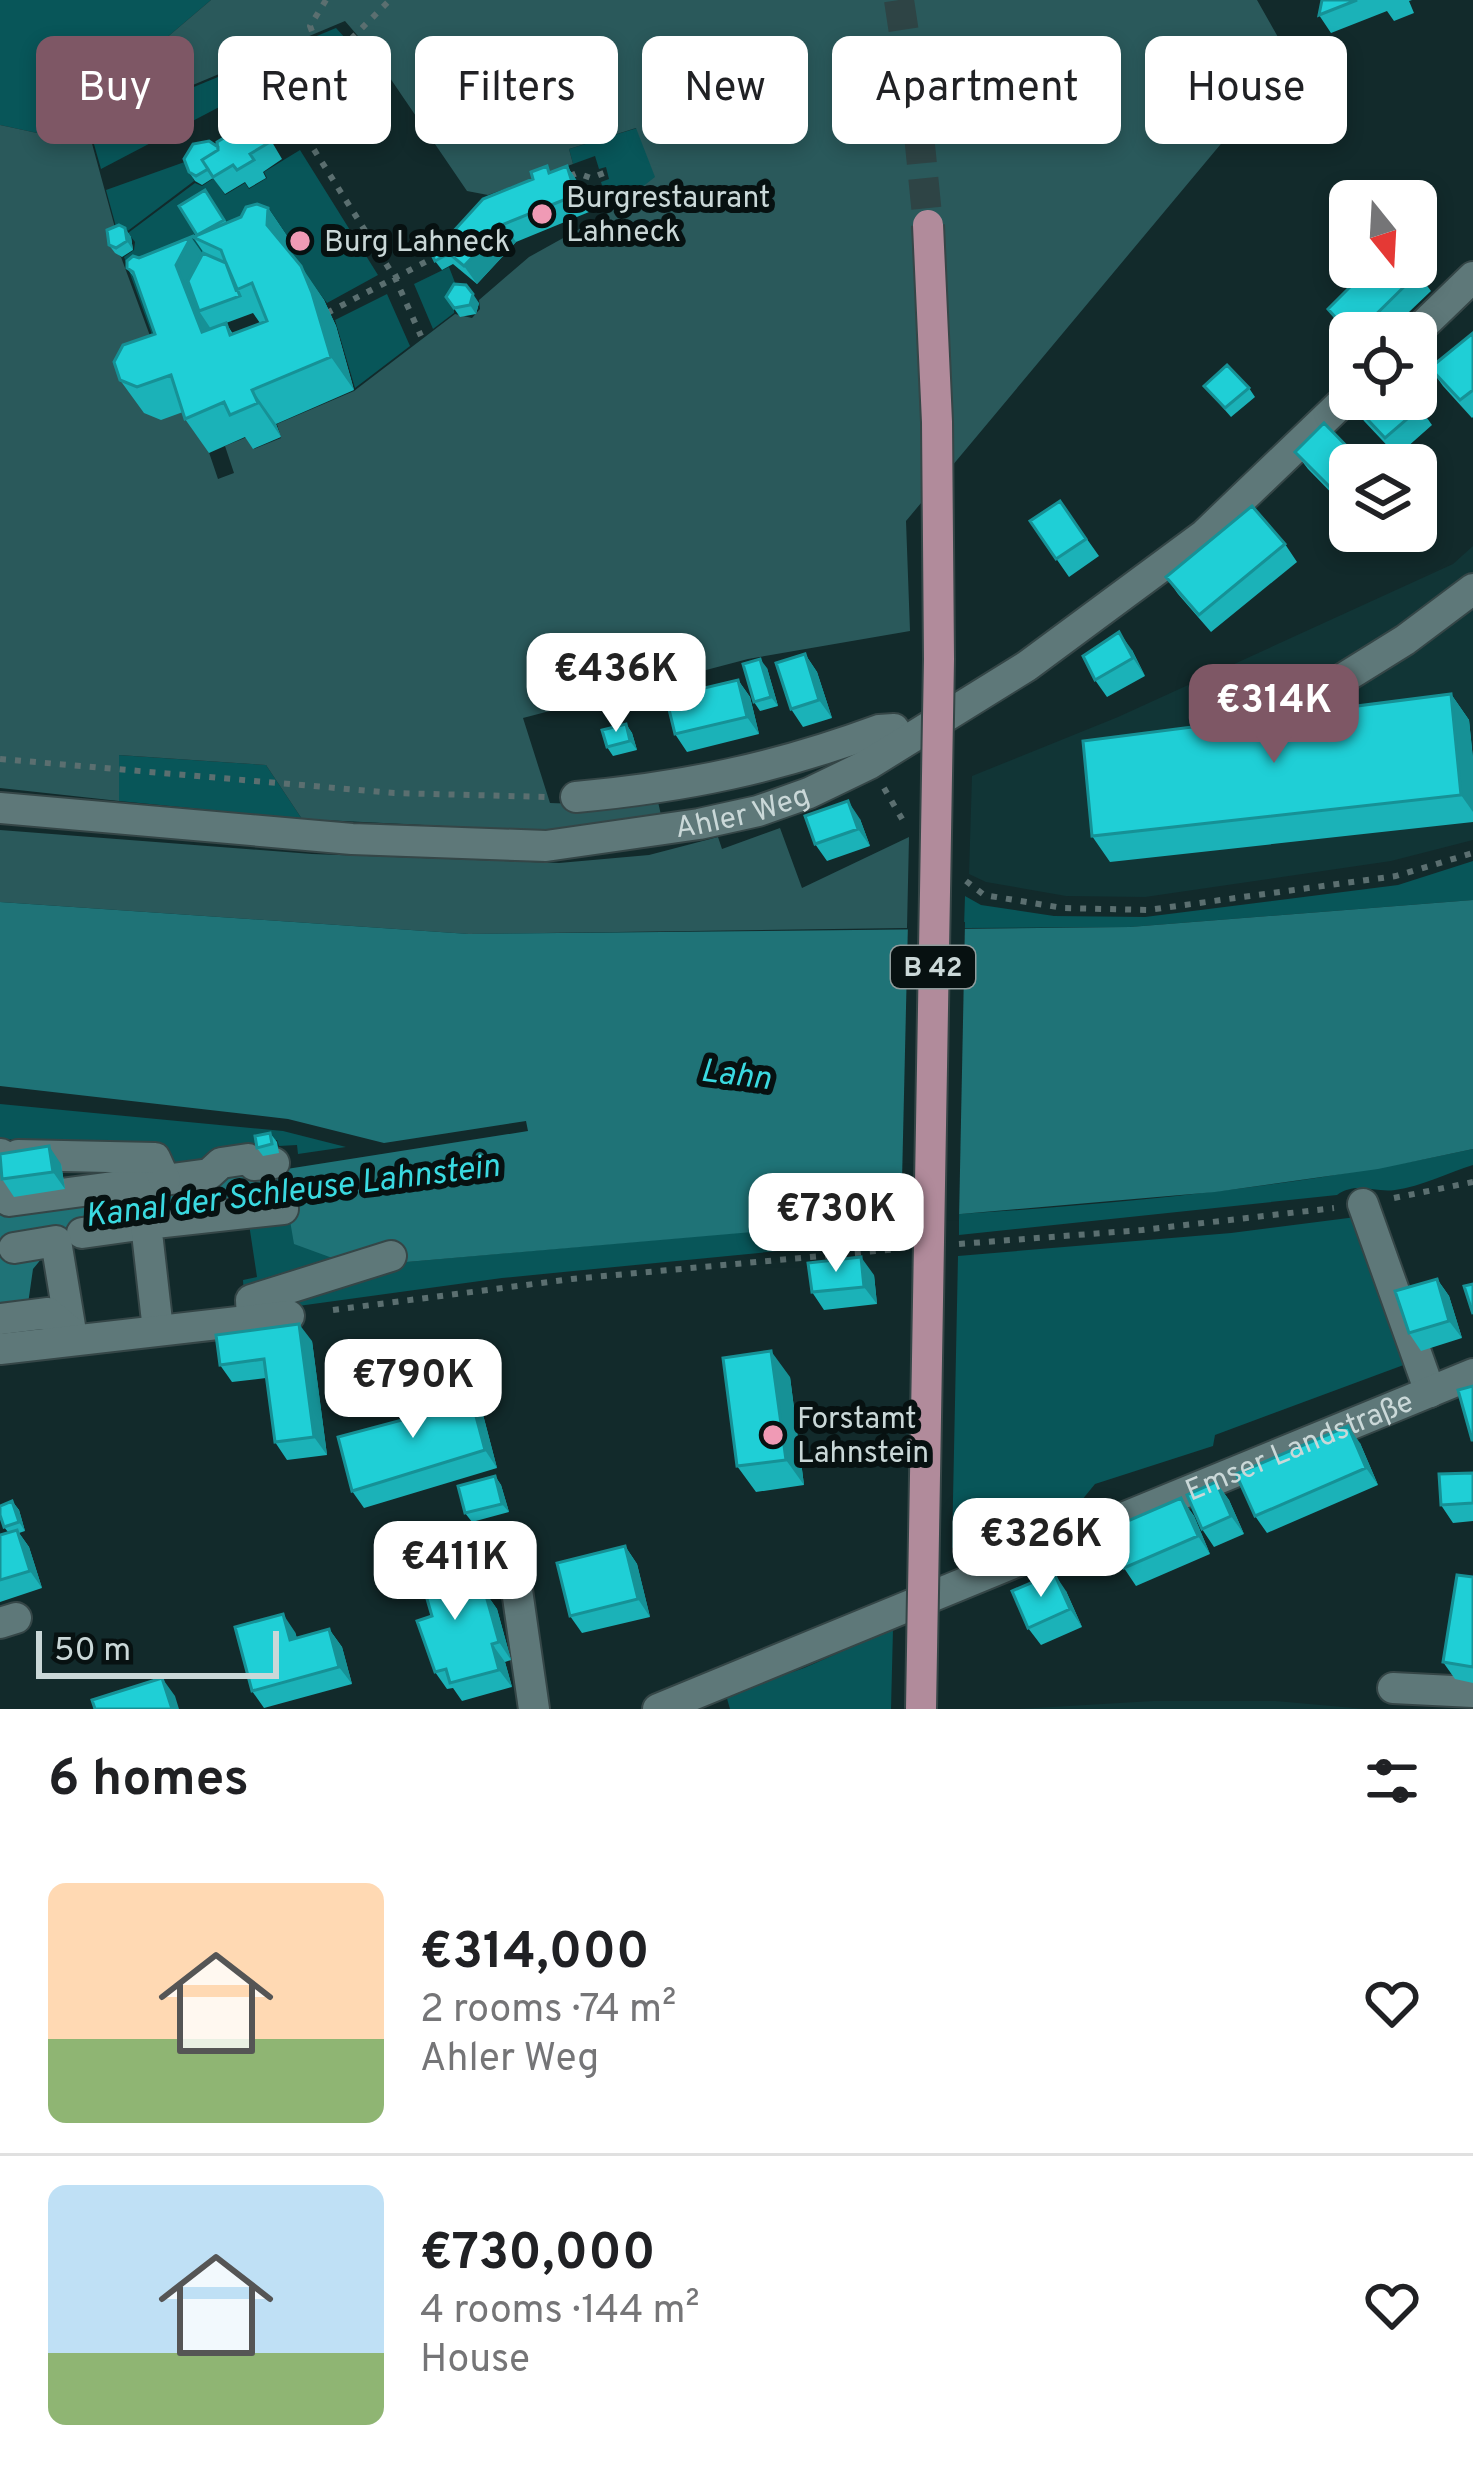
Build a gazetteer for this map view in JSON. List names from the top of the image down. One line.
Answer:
{"streets":{"main road":["B 42"],"street":["Ahler Weg","Emser Landstraße"]},"water":["Lahn","Kanal der Schleuse Lahnstein"],"places":["Burgrestaurant Lahneck","Burg Lahneck","Forstamt Lahnstein"],"scale_bar":"50 m","north":"bottom","page":{"chip":["Buy","Rent","Filters","New","Apartment","House"],"price":["€436K","€314K","€730K","€790K","€326K","€411K"],"scale":"50 m","heading":"6 homes","list":[{"name":"€314,000","note":"2 rooms · 74 m² · Ahler Weg"},{"name":"€730,000","note":"4 rooms · 144 m² · House"}]}}
